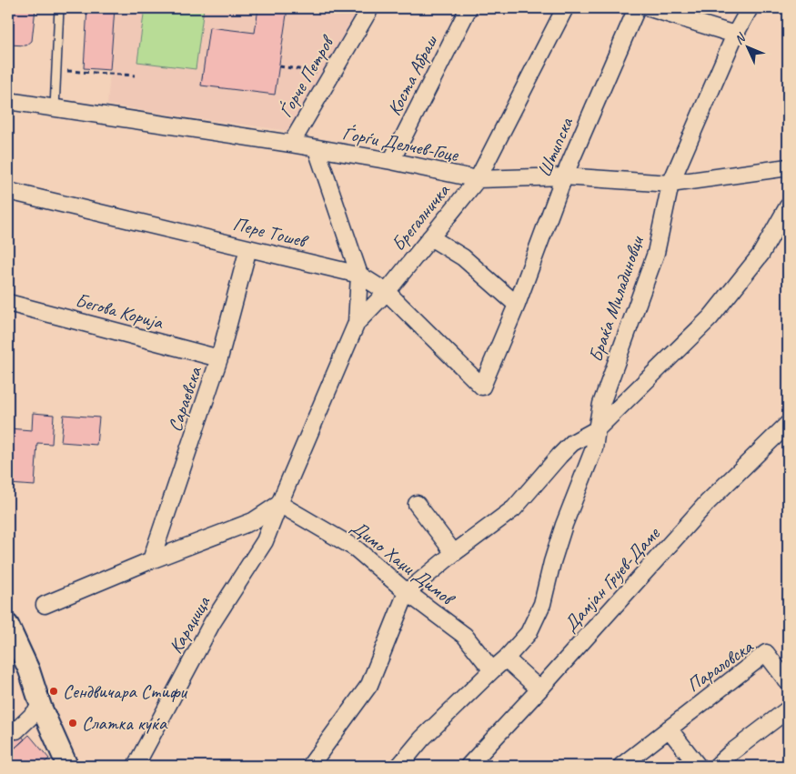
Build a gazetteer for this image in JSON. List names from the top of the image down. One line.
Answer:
{"streets":{"street":["Коста Абраш","Ѓорче Петров","Ѓорѓи Делчев-Гоце","Штипска","Брегалничка","Пере Тошев","Браќа Миладиновци","Бегова Корија","Сараевска","Димо Хаџи Димов","Дамјан Груев-Даме","Караџица","Параловска"]},"crossings":[["Коста Абраш","Ѓорѓи Делчев-Гоце"],["Ѓорче Петров","Ѓорѓи Делчев-Гоце"],["Ѓорѓи Делчев-Гоце","Штипска"],["Ѓорѓи Делчев-Гоце","Брегалничка"],["Ѓорѓи Делчев-Гоце","Браќа Миладиновци"],["Штипска","Пере Тошев"],["Брегалничка","Пере Тошев"],["Брегалничка","Димо Хаџи Димов"],["Брегалничка","Караџица"],["Пере Тошев","Сараевска"],["Браќа Миладиновци","Димо Хаџи Димов"],["Бегова Корија","Сараевска"],["Димо Хаџи Димов","Караџица"]],"places":["Сендвичара Стифи","Слатка куќа"],"north":"top left"}
